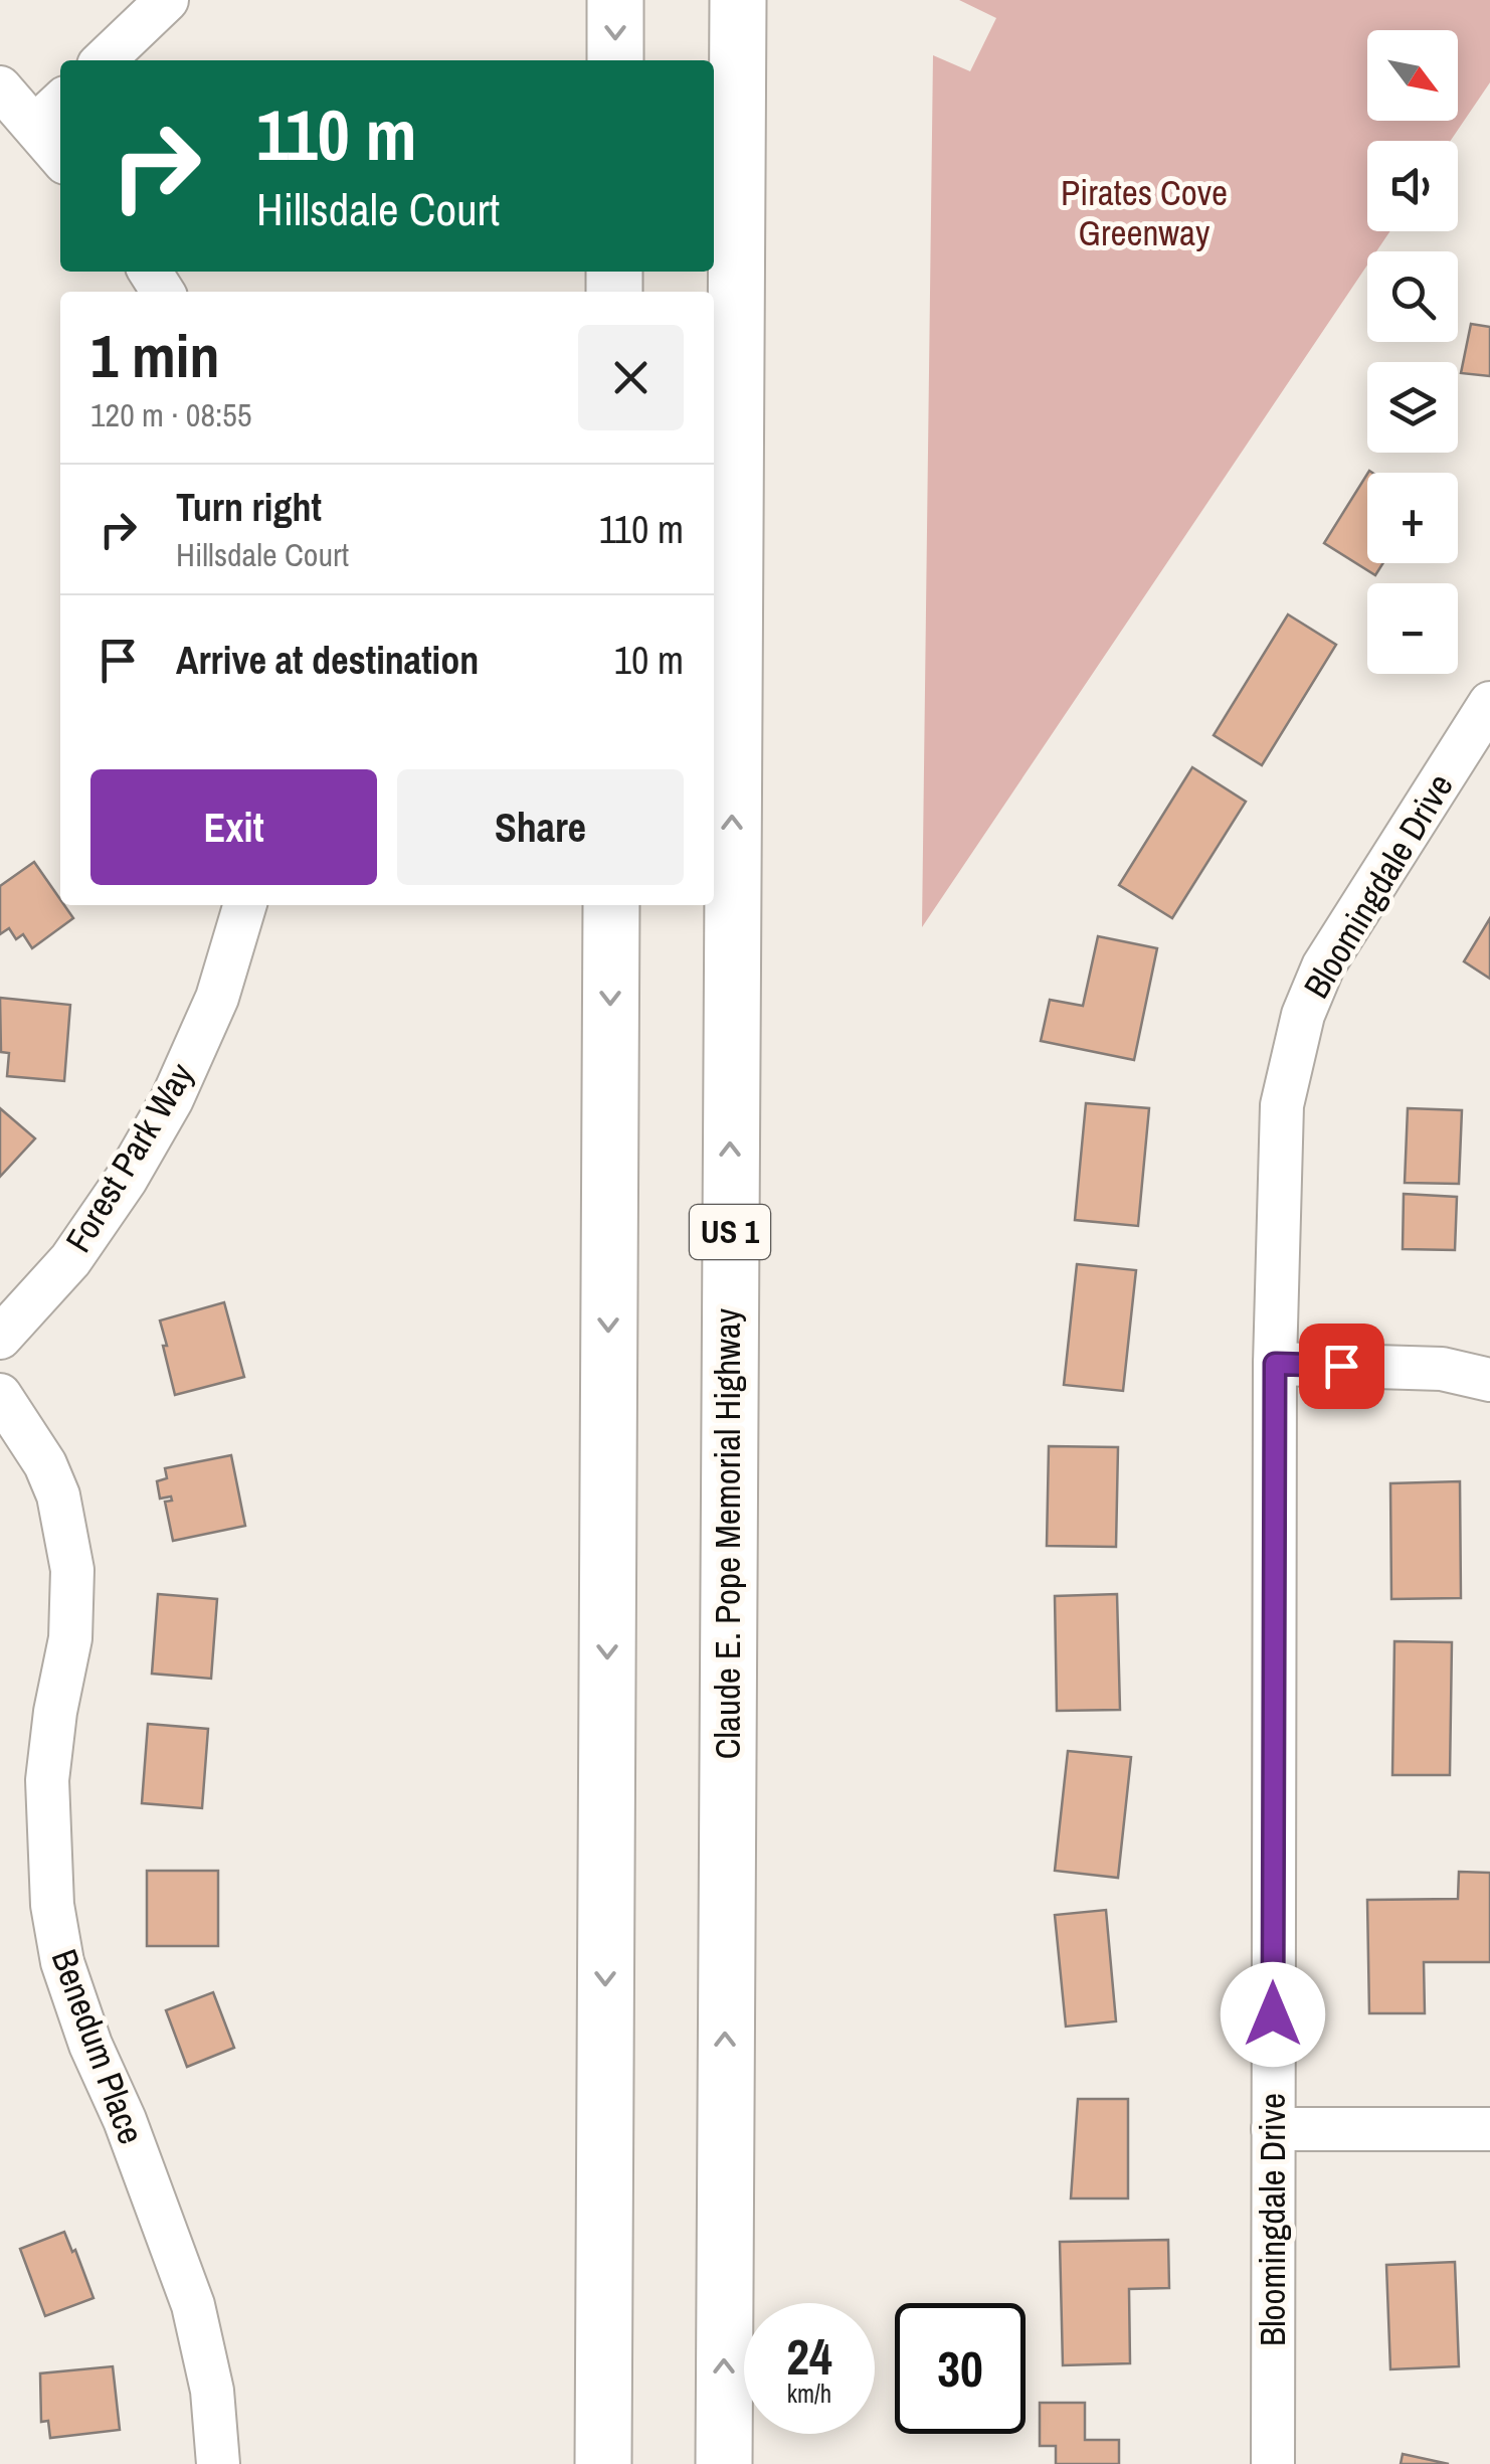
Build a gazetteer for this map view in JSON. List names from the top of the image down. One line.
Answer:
{"streets":{"highway":["US 1","Claude E. Pope Memorial Highway"],"street":["Bloomingdale Drive","Forest Park Way","Benedum Place"]},"parks":["Pirates Cove Greenway"],"north":"bottom right","page":{"map_buttons":["+","−"],"turn":["110 m","Hillsdale Court"],"heading":["1 min","120 m · 08:55"],"list":[{"name":"Turn right","note":"Hillsdale Court","value":"110 m"},{"name":"Arrive at destination","value":"10 m"}],"buttons":["Exit","Share"],"speed":"24 km/h","limit":"30"}}
